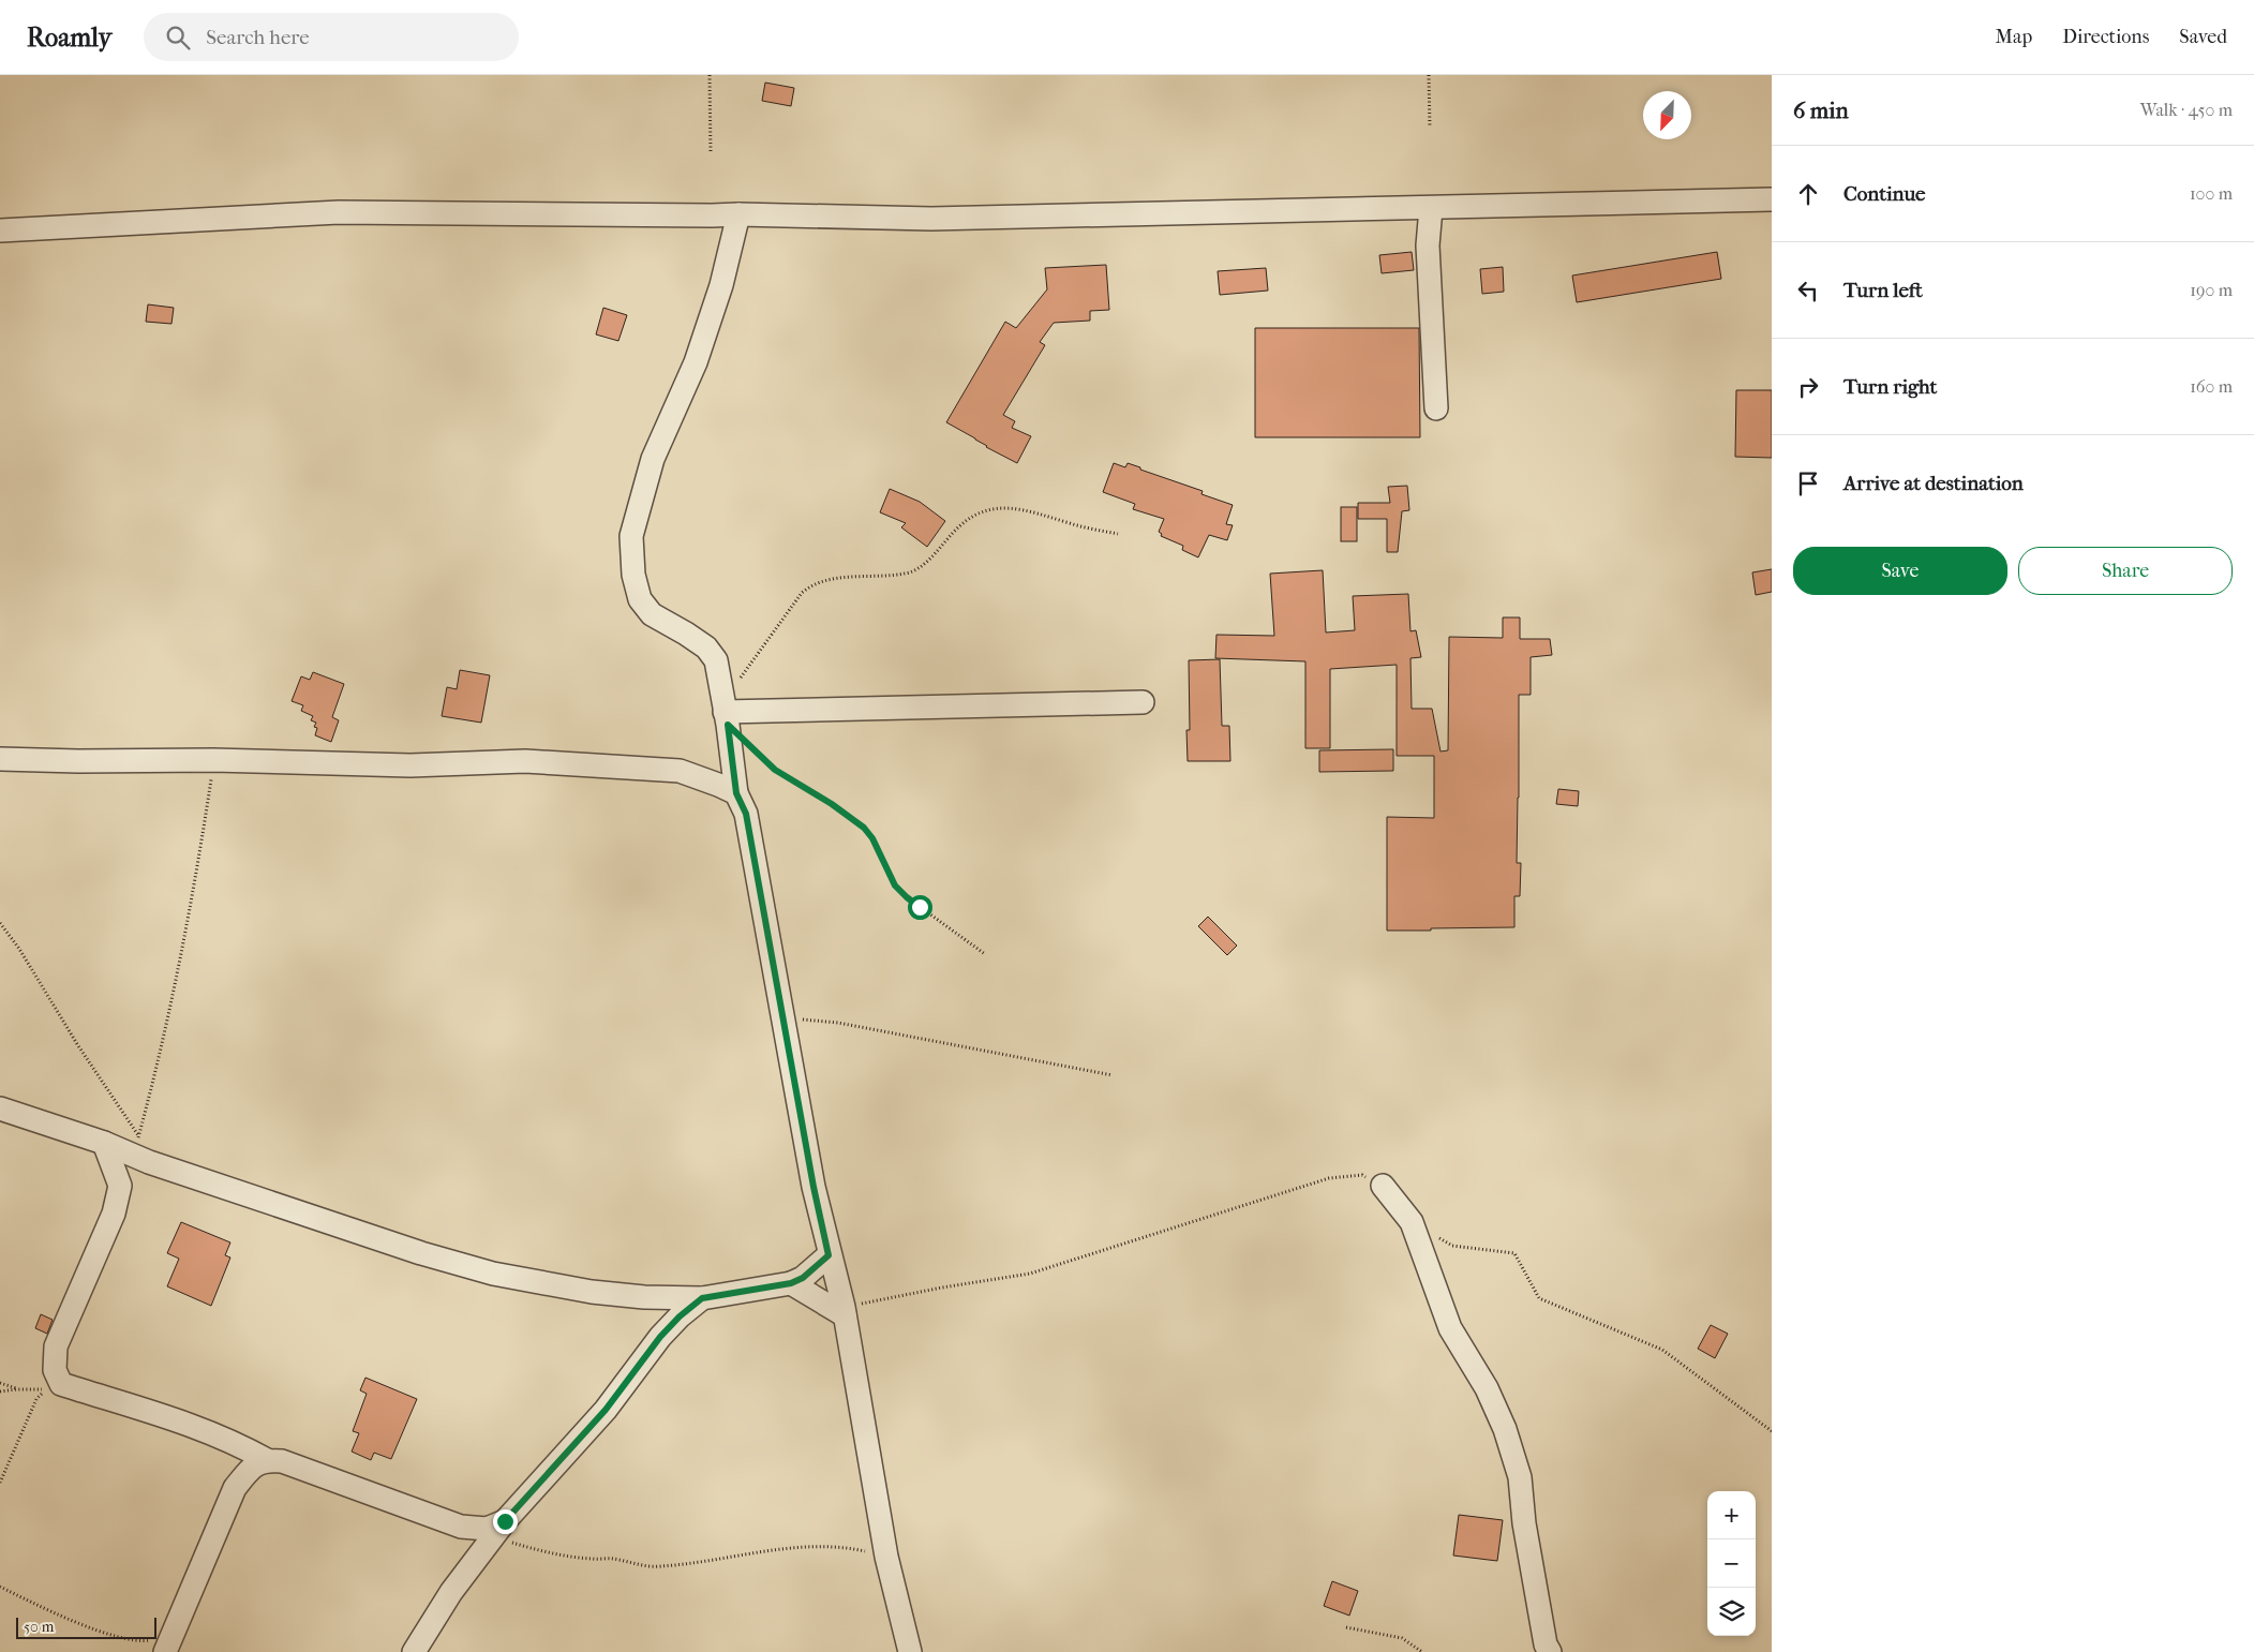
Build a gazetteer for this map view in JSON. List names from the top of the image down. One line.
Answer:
{"scale_bar":"50 m","north":"bottom left","page":{"header":"Roamly","search":"Search here","nav":["Map","Directions","Saved"],"heading":["6 min","Walk · 450 m"],"list":[["Continue","100 m"],["Turn left","190 m"],["Turn right","160 m"],"Arrive at destination"],"buttons":["Save","Share"],"map_buttons":["+","−"],"scale":"50 m"}}
